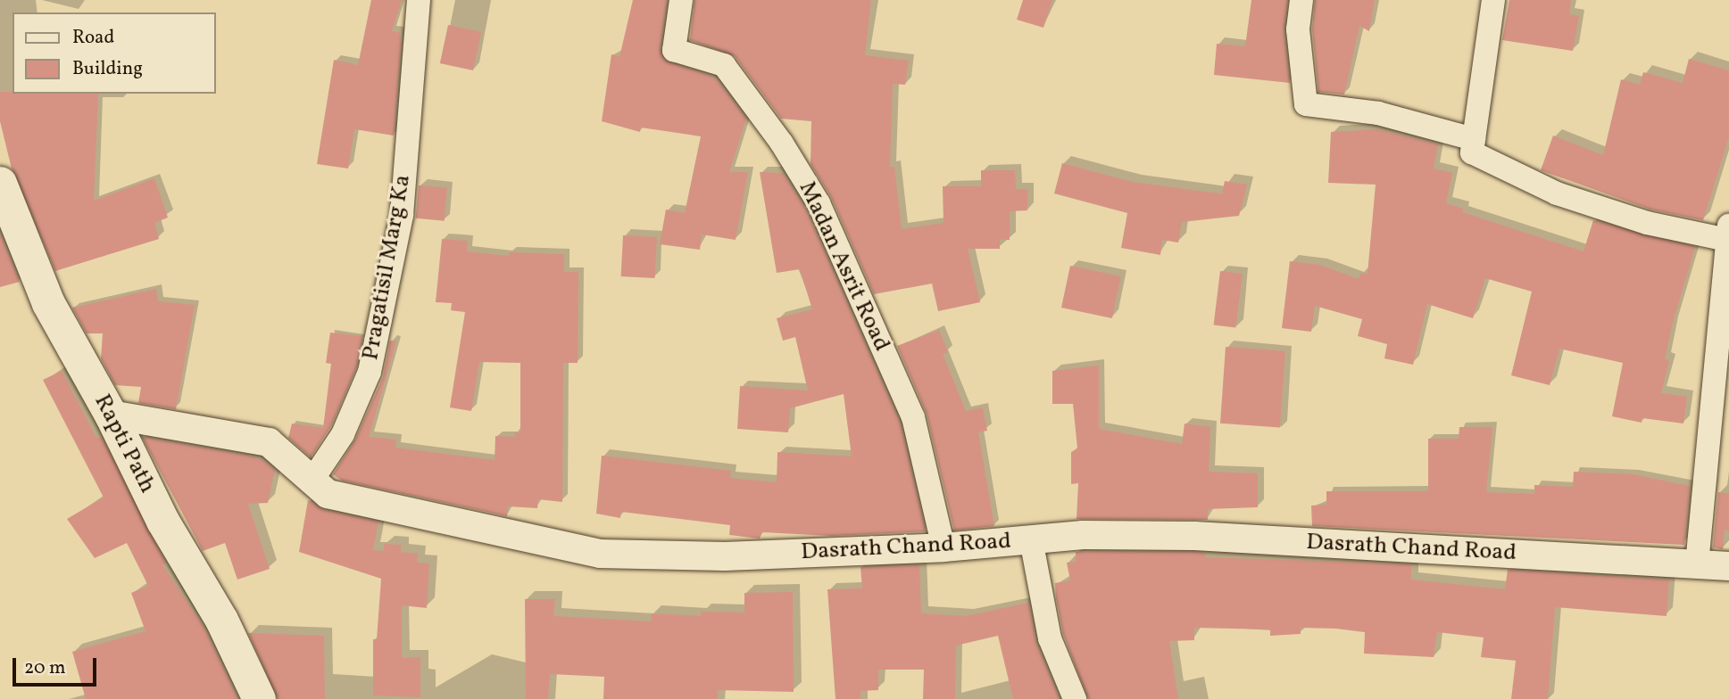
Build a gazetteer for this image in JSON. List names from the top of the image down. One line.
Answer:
{"streets":{"main road":["Rapti Path"],"street":["Madan Asrit Road","Pragatisil Marg Ka","Dasrath Chand Road"]},"crossings":[["Madan Asrit Road","Dasrath Chand Road"],["Pragatisil Marg Ka","Dasrath Chand Road"],["Rapti Path","Dasrath Chand Road"]],"legend":["Road","Building"],"scale_bar":"20 m"}
